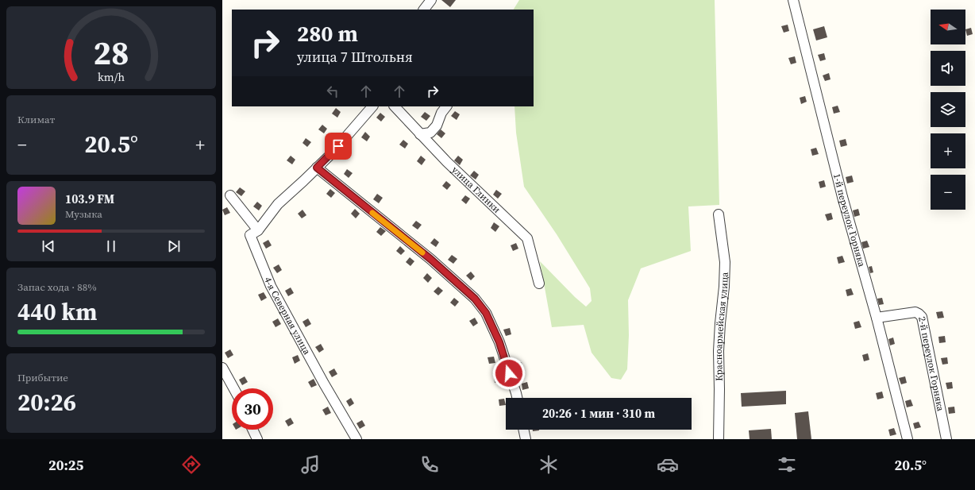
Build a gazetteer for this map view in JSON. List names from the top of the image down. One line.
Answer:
{"streets":{"street":["улица Глинки","1-й переулок Горняка","4-я Северная улица","Красноармейская улица","2-й переулок Горняка"]},"crossings":[["1-й переулок Горняка","2-й переулок Горняка"]],"north":"left","page":{"map_buttons":["+","−"],"turn":["280 m","улица 7 Штольня"],"tile":["Климат",["Запас хода · 88%","440 km"],["Прибытие","20:26"]],"heat":["−","20.5°","+"],"song":["103.9 FM","Музыка"],"limit":"30","trip":"20:26 · 1 мин · 310 m","tabs":["20:25","20.5°"],"gauge":["28","km/h"]}}
